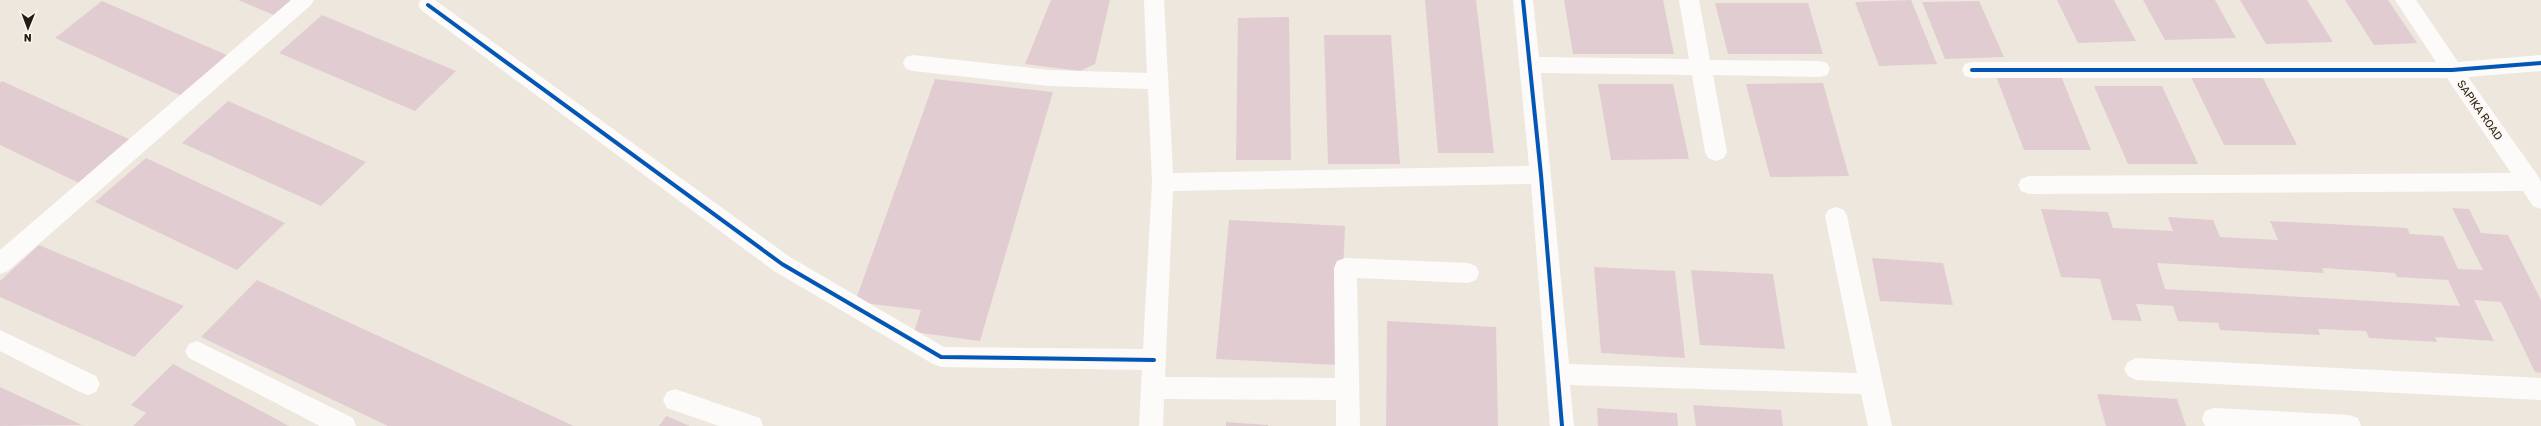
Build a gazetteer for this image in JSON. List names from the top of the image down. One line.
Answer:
{"streets":{"street":["SAPIKA ROAD"]},"north":"bottom"}
